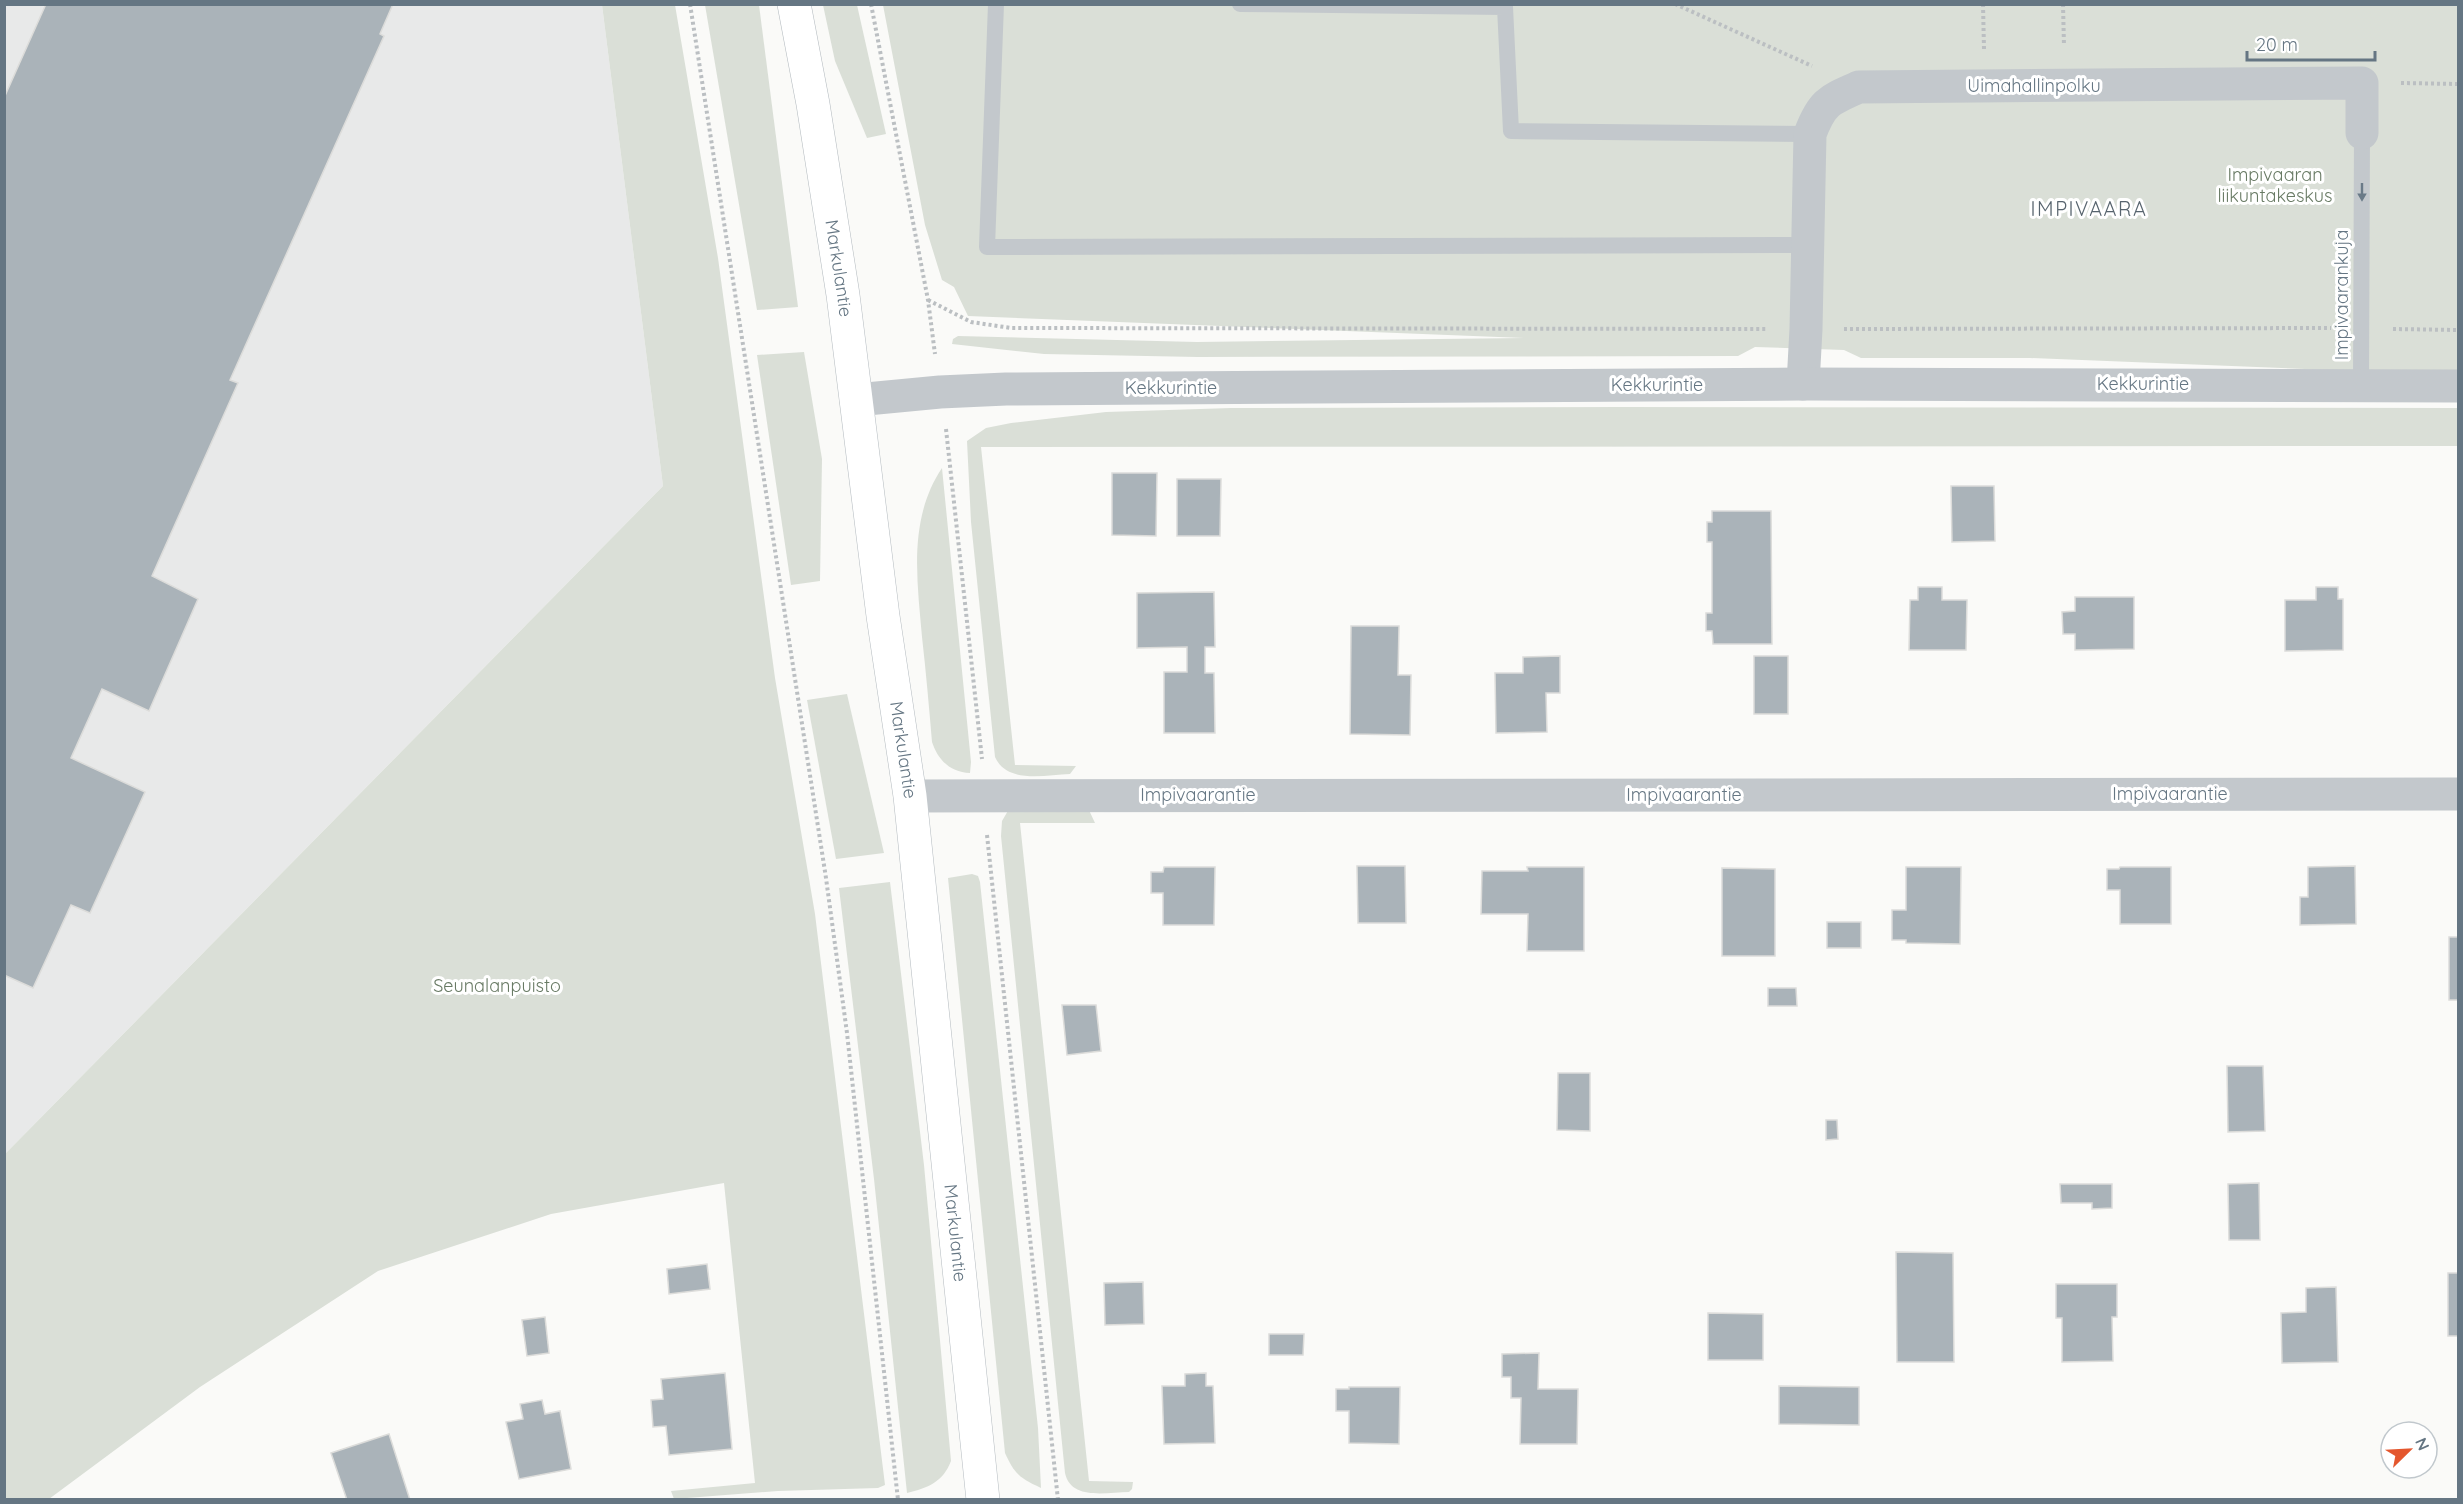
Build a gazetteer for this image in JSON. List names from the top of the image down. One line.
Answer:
{"streets":{"main road":["Markulantie"],"street":["Uimahallinpolku","Kekkurintie","Impivaarantie"],"lane":["Impivaarankuja"]},"crossings":[["Markulantie","Kekkurintie"],["Markulantie","Impivaarantie"],["Impivaarankuja","Kekkurintie"]],"one_way":["Impivaarankuja"],"districts":["IMPIVAARA"],"parks":["Impivaaran liikuntakeskus","Seunalanpuisto"],"scale_bar":"20 m","north":"top right"}
